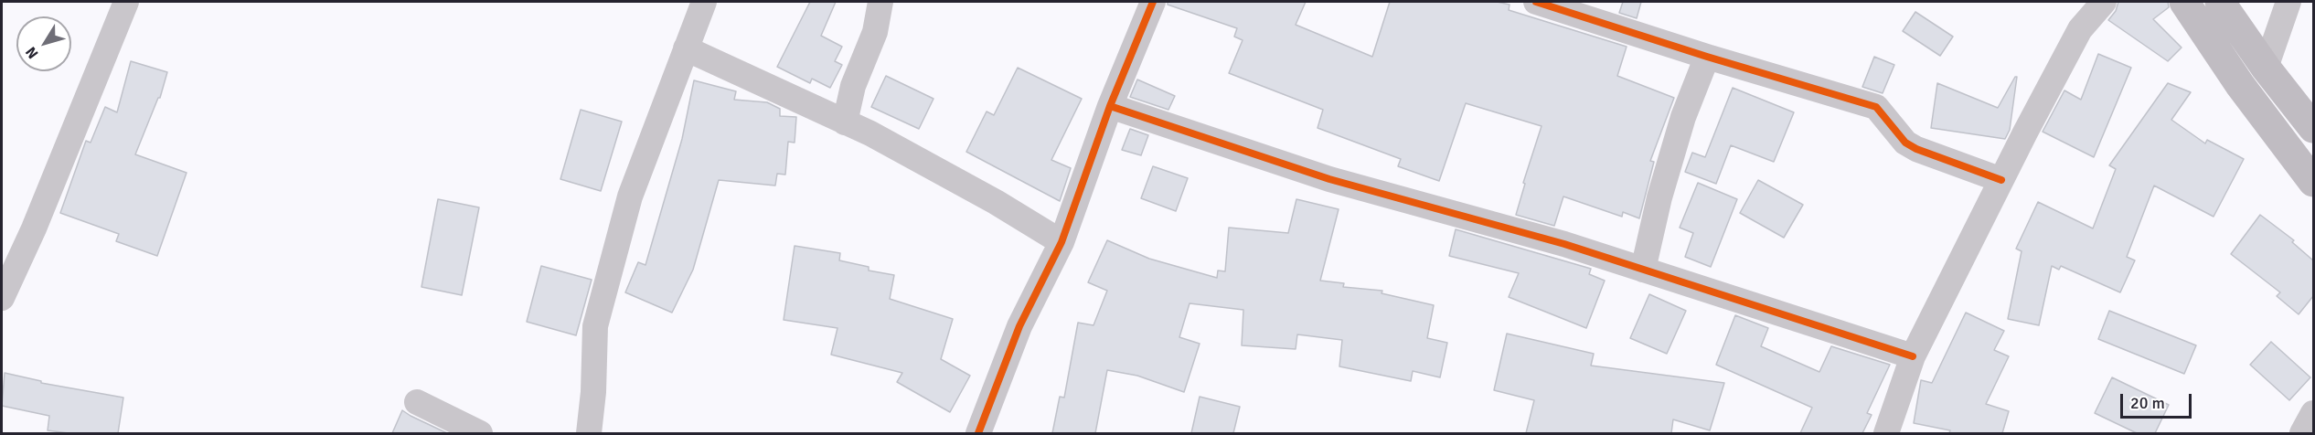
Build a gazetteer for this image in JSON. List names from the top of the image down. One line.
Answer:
{"scale_bar":"20 m","north":"bottom left"}
